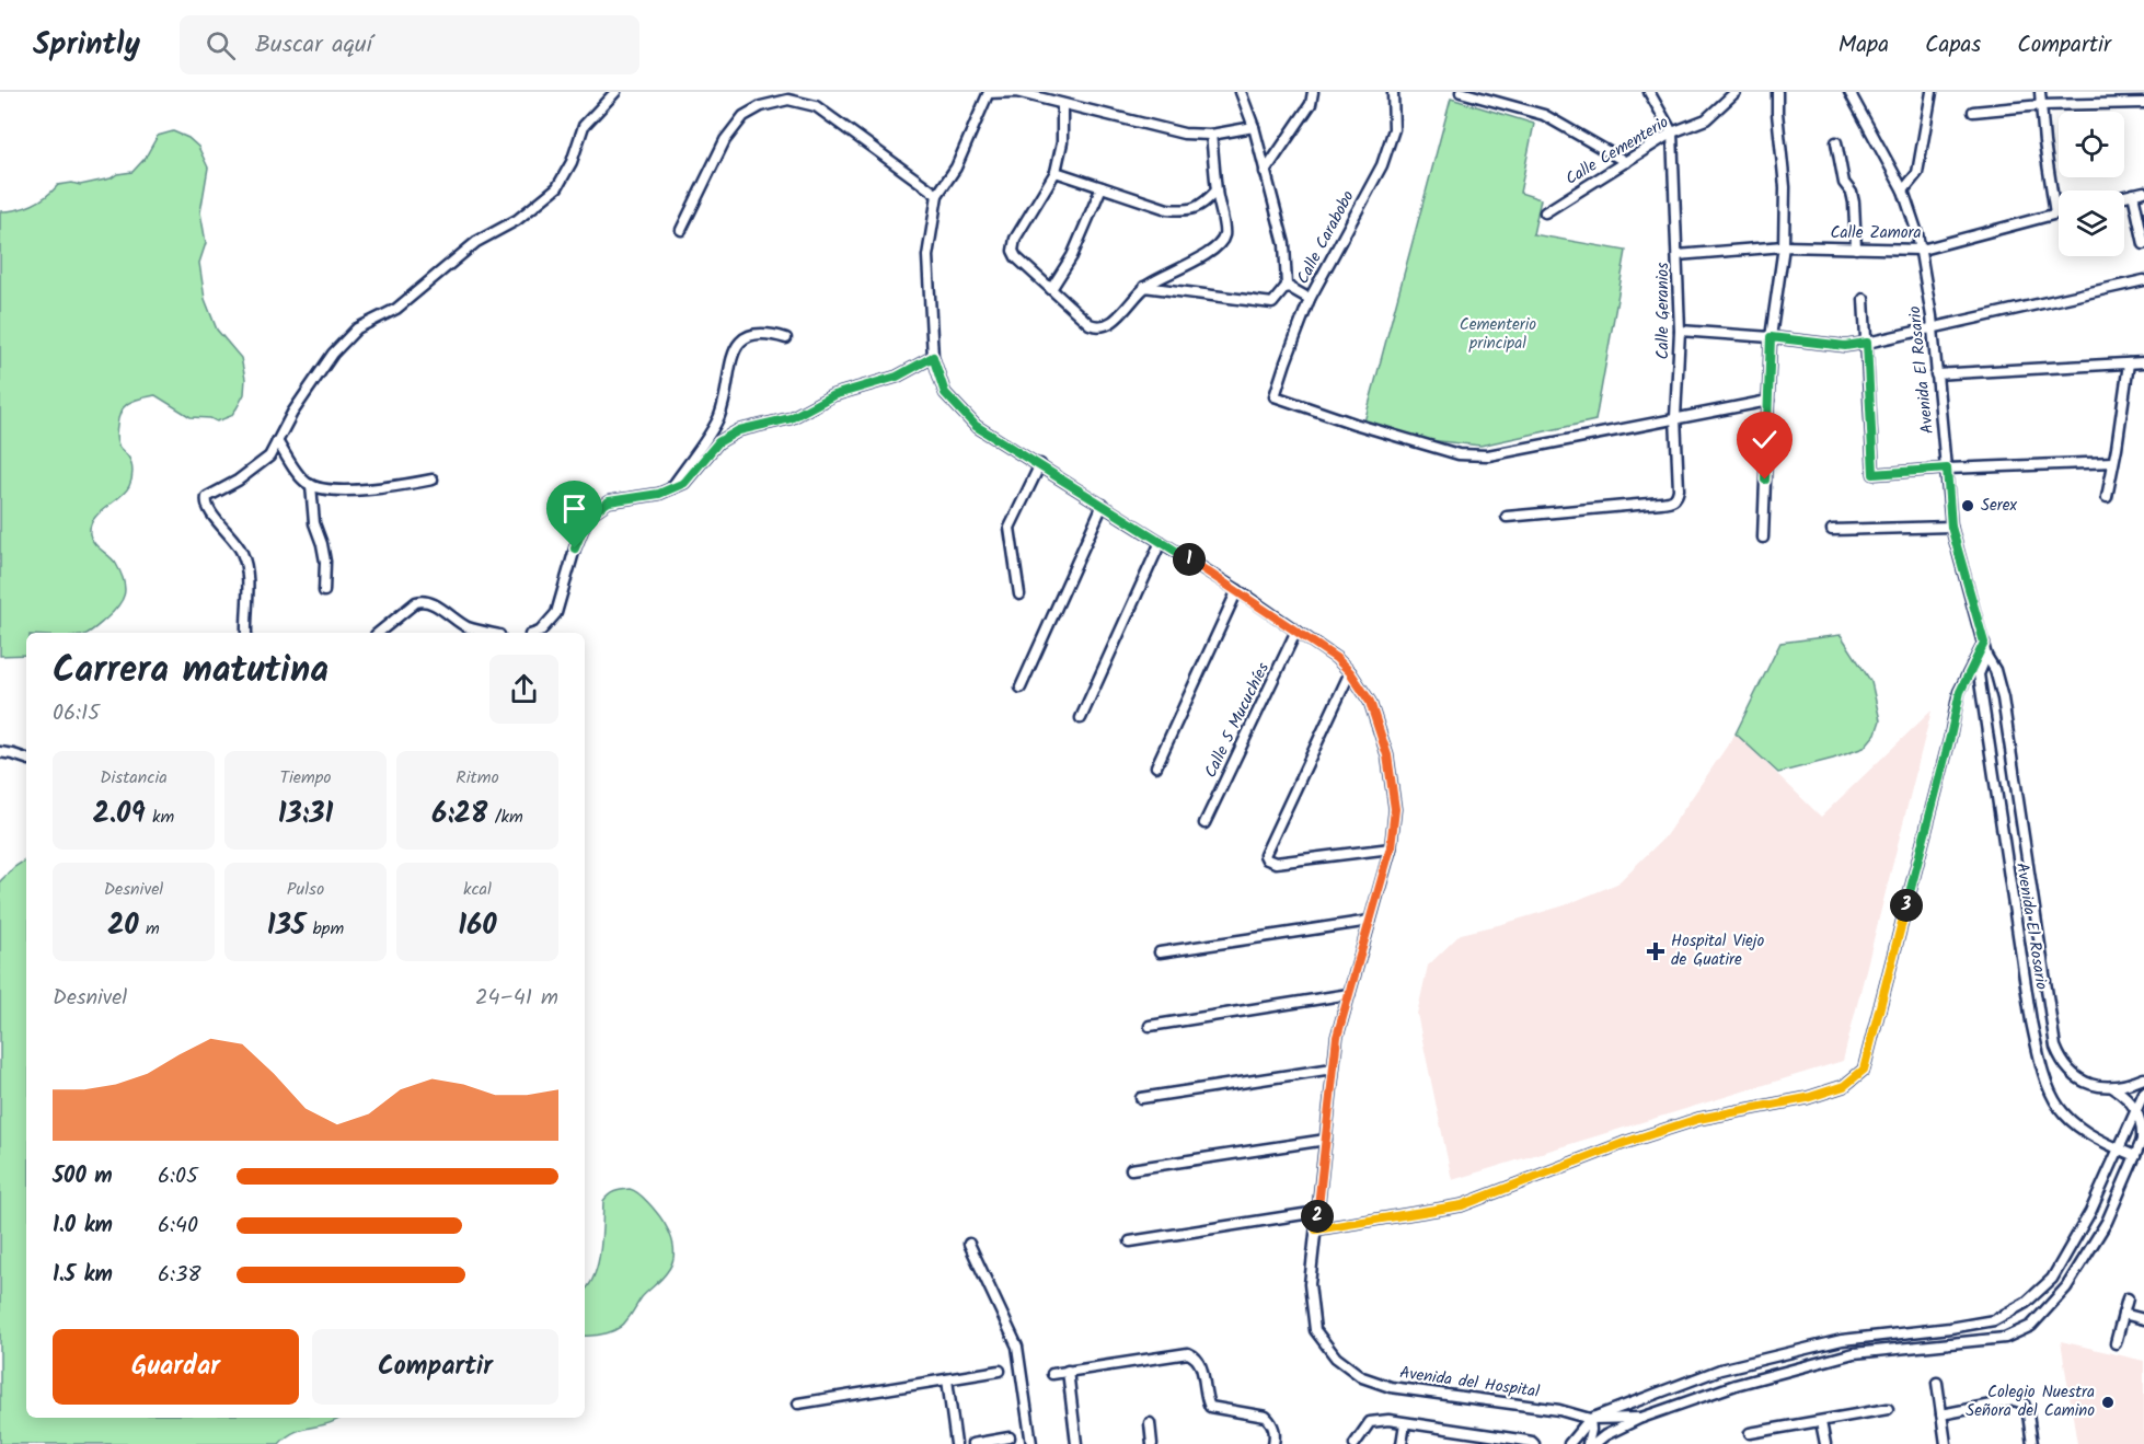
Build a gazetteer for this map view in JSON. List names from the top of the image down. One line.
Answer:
{"streets":{"street":["Calle Cementerio","Calle Zamora","Calle Carabobo","Calle Geranios","Avenida El Rosario","Calle 5 Mucuchíes","Avenida del Hospital"]},"crossings":[["Calle Cementerio","Calle Geranios"],["Calle Zamora","Calle Geranios"],["Calle Zamora","Avenida El Rosario"],["Calle Carabobo","Calle Geranios"],["Calle 5 Mucuchíes","Avenida del Hospital"]],"parks":["Cementerio principal"],"places":{"other":["Serex","Colegio Nuestra Señora del Camino"],"health":["Hospital Viejo de Guatire"]},"page":{"header":"Sprintly","search":"Buscar aquí","nav":["Mapa","Capas","Compartir"],"pins":["1","3","2"],"heading":["Carrera matutina","06:15"],"stats":[["Distancia","2.09 km"],["Tiempo","13:31"],["Ritmo","6:28 /km"],["Desnivel","20 m"],["Pulso","135 bpm"],["kcal","160"]],"chart":["Desnivel","24–41 m"],"list":[{"name":"500 m","note":"6:05"},{"name":"1.0 km","note":"6:40"},{"name":"1.5 km","note":"6:38"}],"buttons":["Guardar","Compartir"]}}
